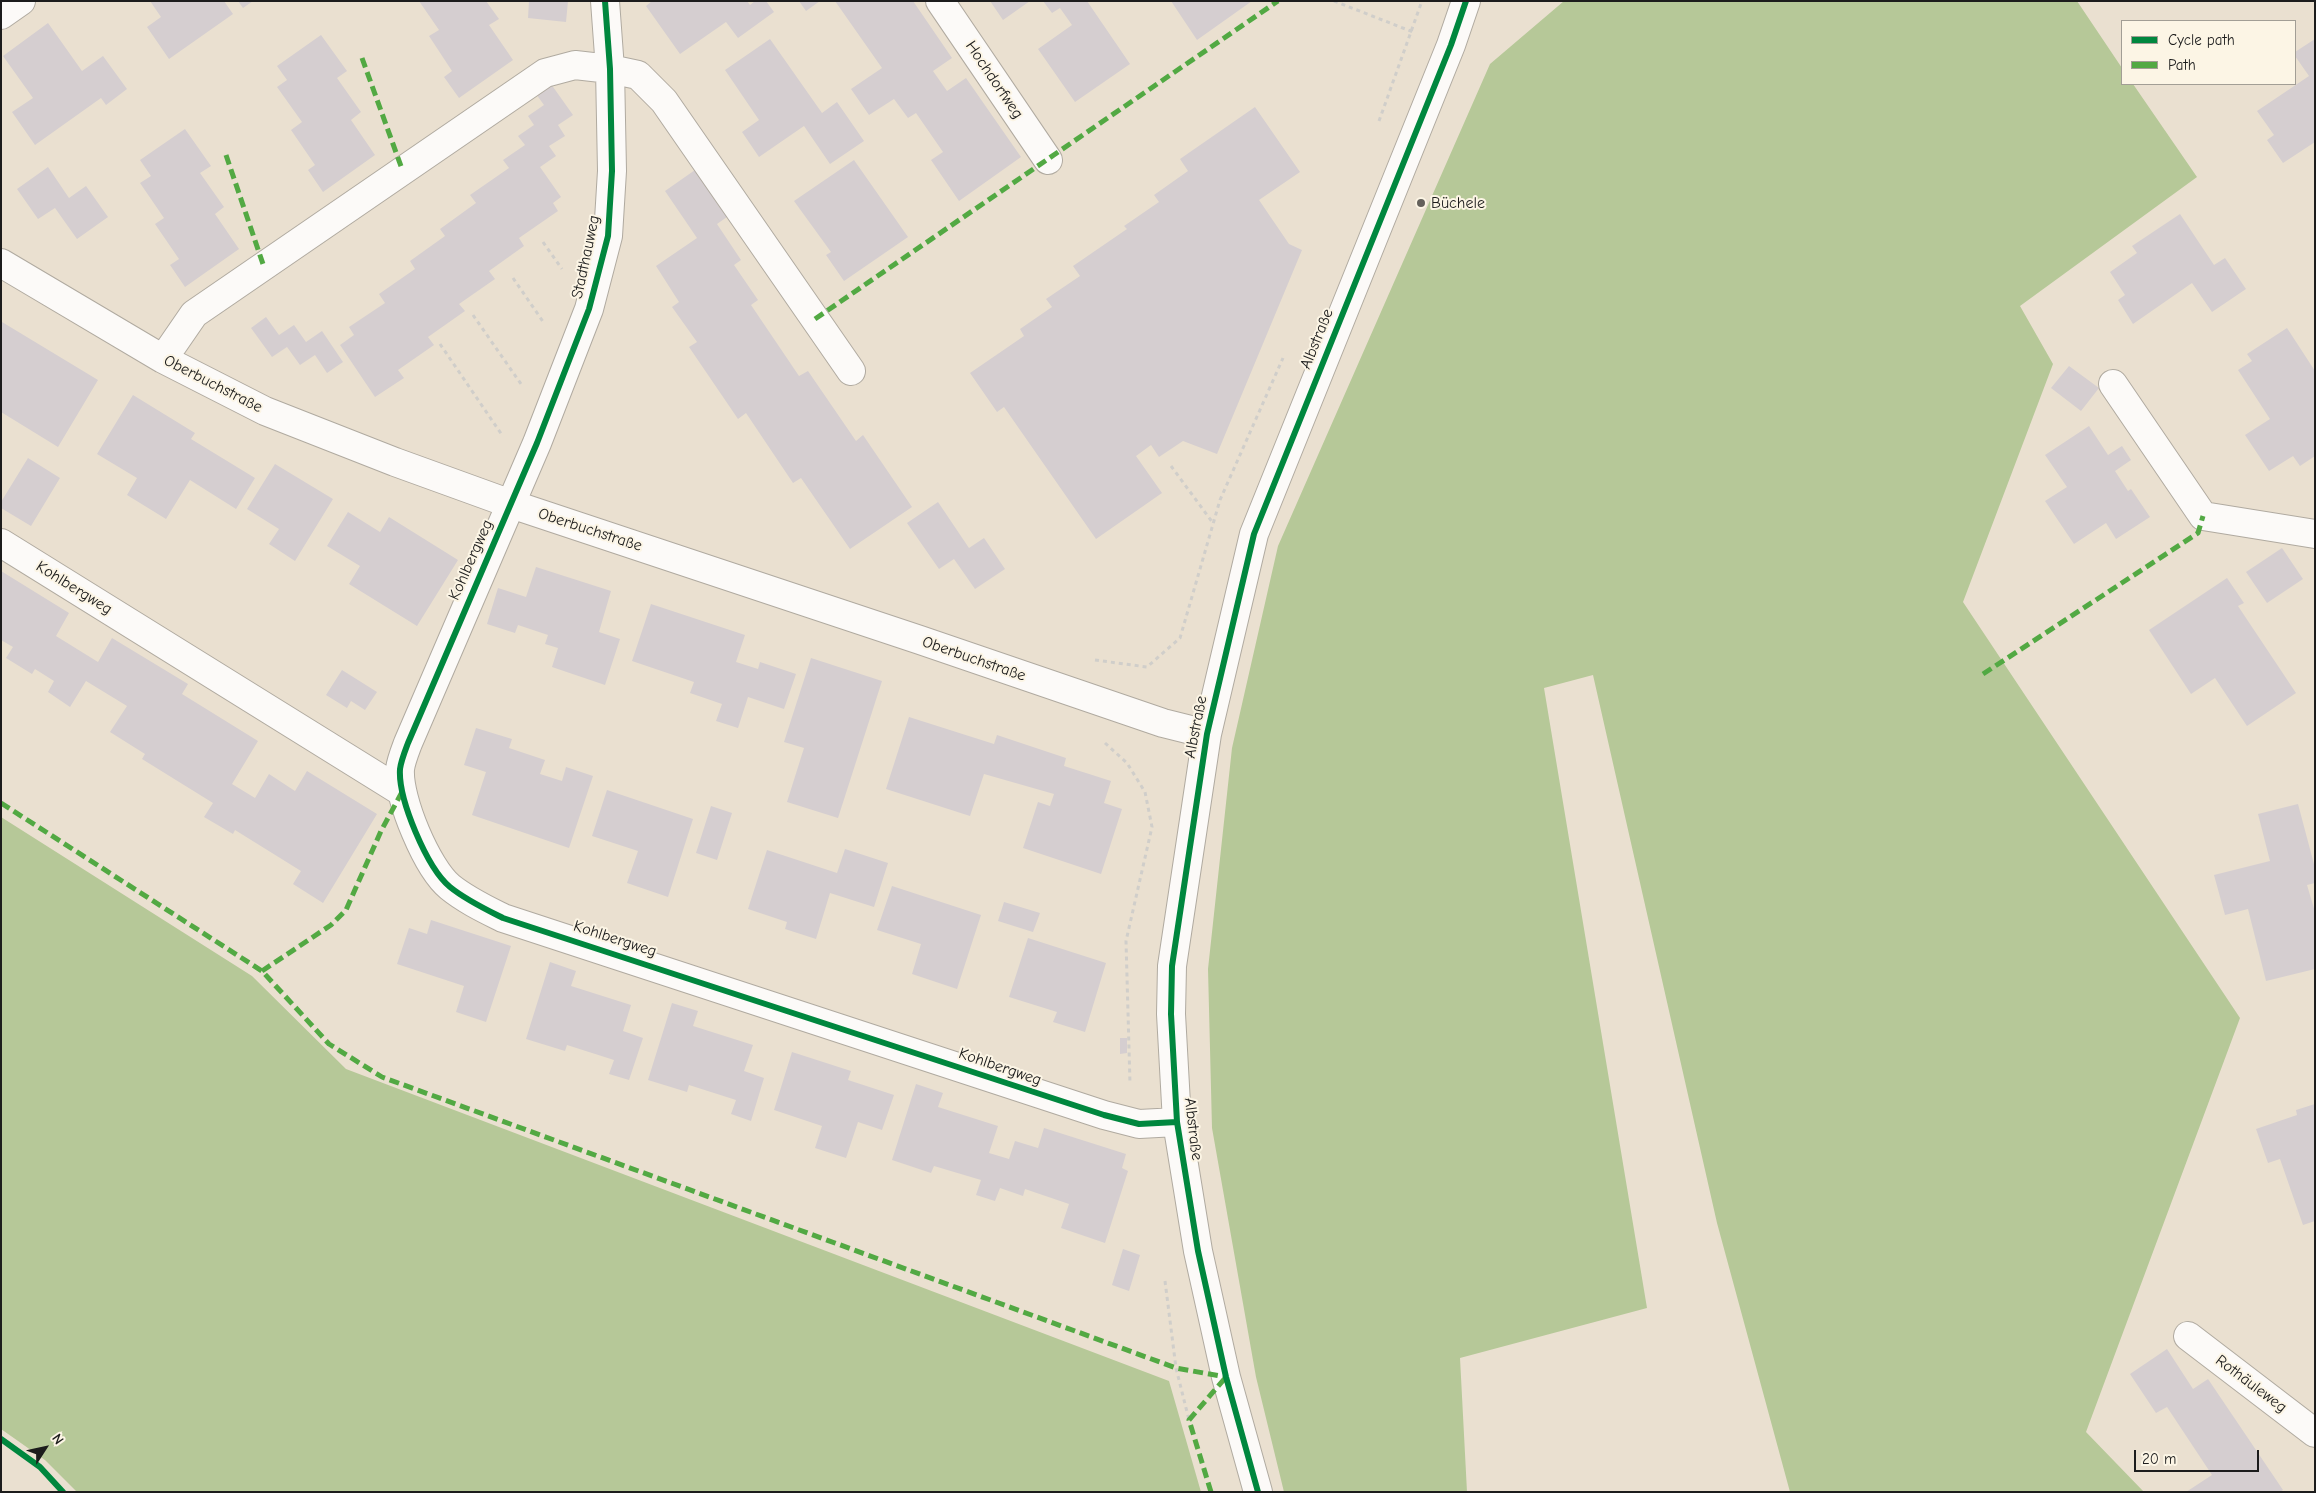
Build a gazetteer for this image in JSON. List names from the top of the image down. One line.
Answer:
{"streets":{"street":["Hochdorfweg","Stadthauweg","Albstraße","Oberbuchstraße","Kohlbergweg","Rothäuleweg"]},"crossings":[["Stadthauweg","Oberbuchstraße"],["Stadthauweg","Kohlbergweg"],["Albstraße","Oberbuchstraße"],["Albstraße","Kohlbergweg"],["Oberbuchstraße","Kohlbergweg"]],"places":["Büchele"],"legend":["Cycle path","Path"],"scale_bar":"20 m","north":"top right"}
